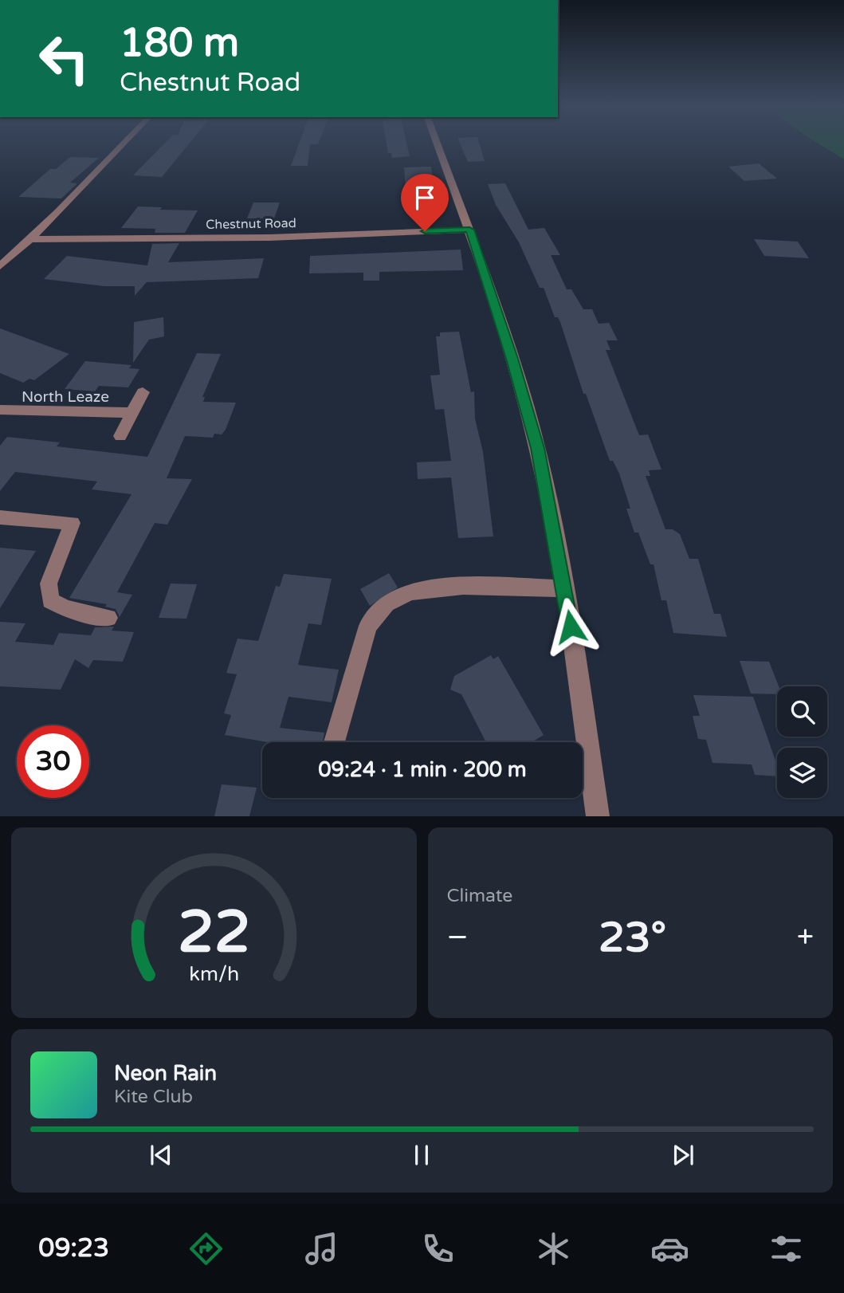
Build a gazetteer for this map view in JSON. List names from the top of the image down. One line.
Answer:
{"streets":{"street":["Chestnut Road","North Leaze"]},"page":{"turn":["180 m","Chestnut Road"],"limit":"30","trip":"09:24 · 1 min · 200 m","tile":"Climate","heat":["−","23°","+"],"song":["Neon Rain","Kite Club"],"tabs":"09:23","gauge":["22","km/h"]}}
